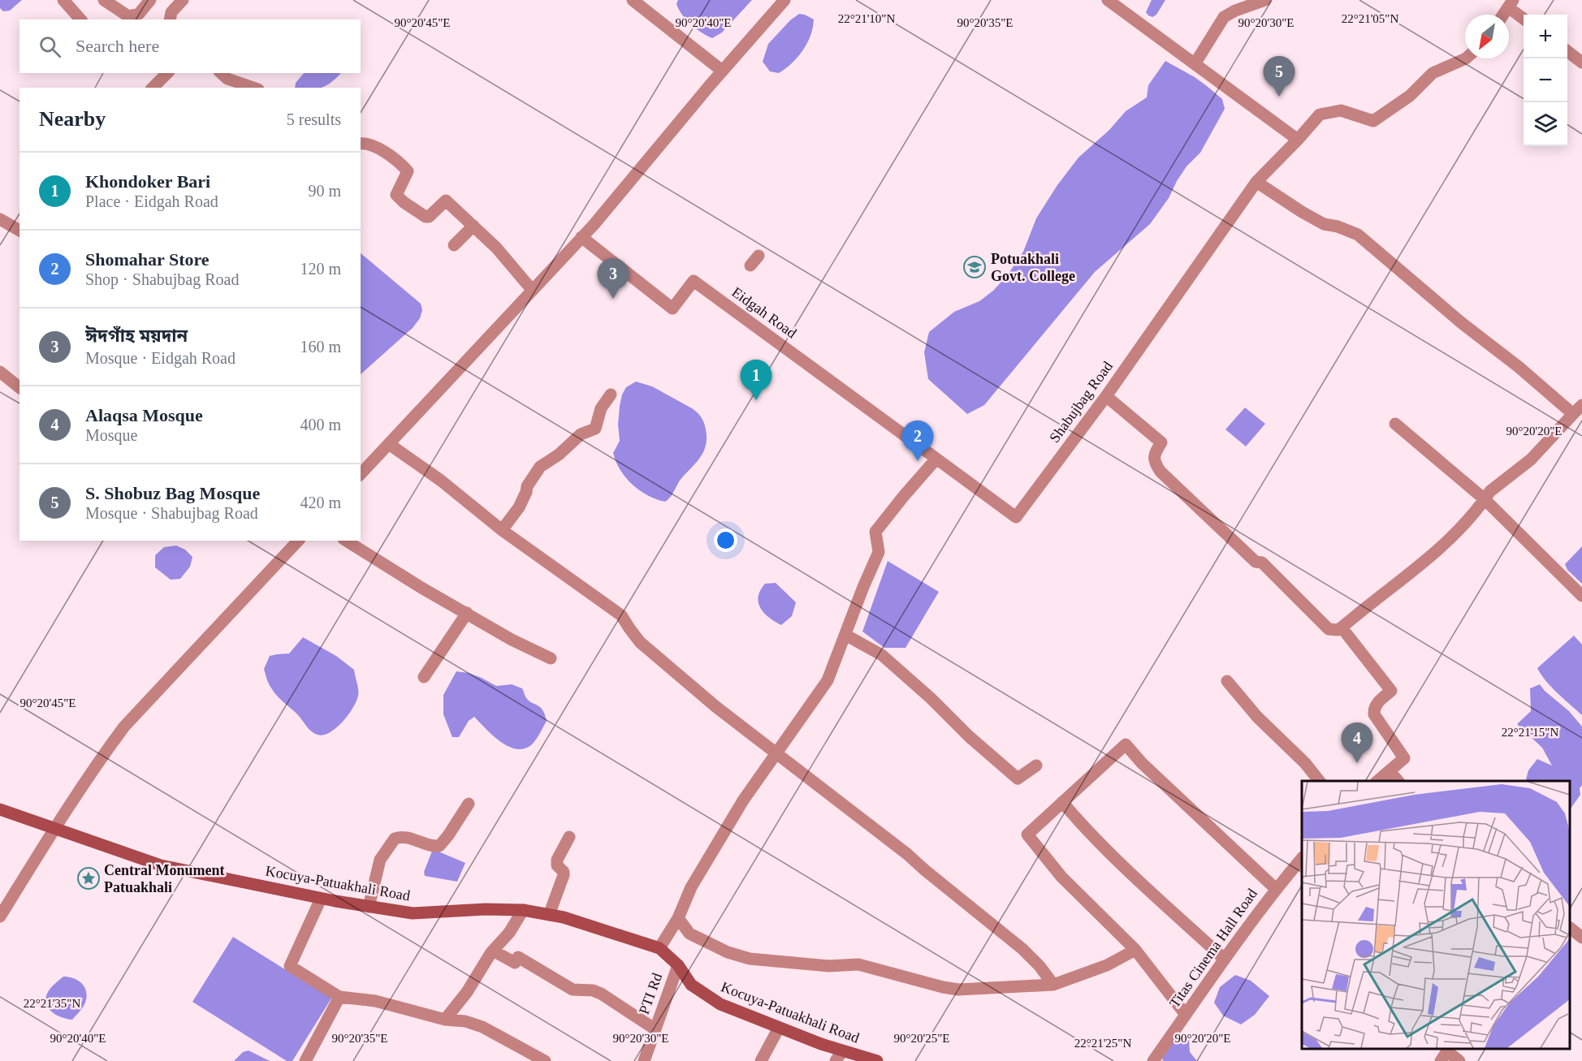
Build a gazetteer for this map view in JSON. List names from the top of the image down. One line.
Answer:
{"streets":{"main road":["Kocuya-Patuakhali Road"],"street":["Eidgah Road","Shabujbag Road","Titas Cinema Hall Road","PTI Rd"]},"crossings":[["Eidgah Road","Shabujbag Road"],["Kocuya-Patuakhali Road","PTI Rd"]],"places":{"school or university":["Potuakhali Govt. College"],"place":["Central Monument Patuakhali"]},"north":"bottom left","page":{"map_buttons":["+","−"],"search":"Search here","pins":["5","3","1","2","4"],"heading":["Nearby","5 results"],"list":[{"mark":"1","name":"Khondoker Bari","note":"Place · Eidgah Road","value":"90 m"},{"mark":"2","name":"Shomahar Store","note":"Shop · Shabujbag Road","value":"120 m"},{"mark":"3","name":"ঈদগাঁহ ময়দান","note":"Mosque · Eidgah Road","value":"160 m"},{"mark":"4","name":"Alaqsa Mosque","note":"Mosque","value":"400 m"},{"mark":"5","name":"S. Shobuz Bag Mosque","note":"Mosque · Shabujbag Road","value":"420 m"}]},"coordinates":["22°21'10\"N","22°21'05\"N","90°20'45\"E","90°20'40\"E","90°20'35\"E","90°20'30\"E","90°20'20\"E","22°21'15\"N","22°21'35\"N","90°20'25\"E","22°21'25\"N"]}
